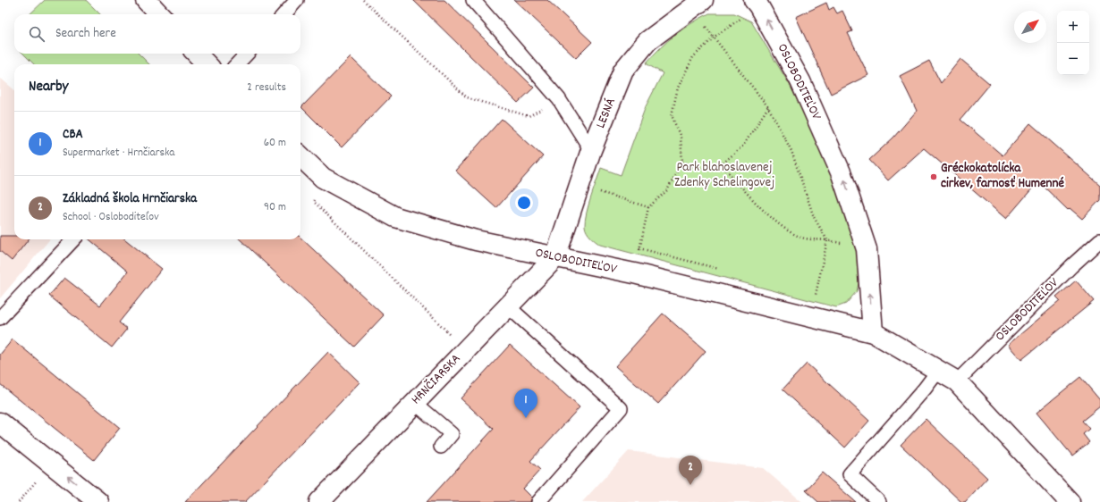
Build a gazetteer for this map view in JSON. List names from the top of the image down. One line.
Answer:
{"streets":{"street":["OSLOBODITEĽOV","LESNÁ","HRNČIARSKA"]},"crossings":[["OSLOBODITEĽOV","LESNÁ"],["OSLOBODITEĽOV","HRNČIARSKA"],["LESNÁ","HRNČIARSKA"]],"parks":["Park blahoslavenej Zdenky Schelingovej"],"places":["Gréckokatolícka cirkev, farnosť Humenné"],"north":"top right","page":{"map_buttons":["+","−"],"search":"Search here","heading":["Nearby","2 results"],"list":[{"mark":"1","name":"CBA","note":"Supermarket · Hrnčiarska","value":"60 m"},{"mark":"2","name":"Základná škola Hrnčiarska","note":"School · Osloboditeľov","value":"90 m"}],"pins":["1","2"]}}
